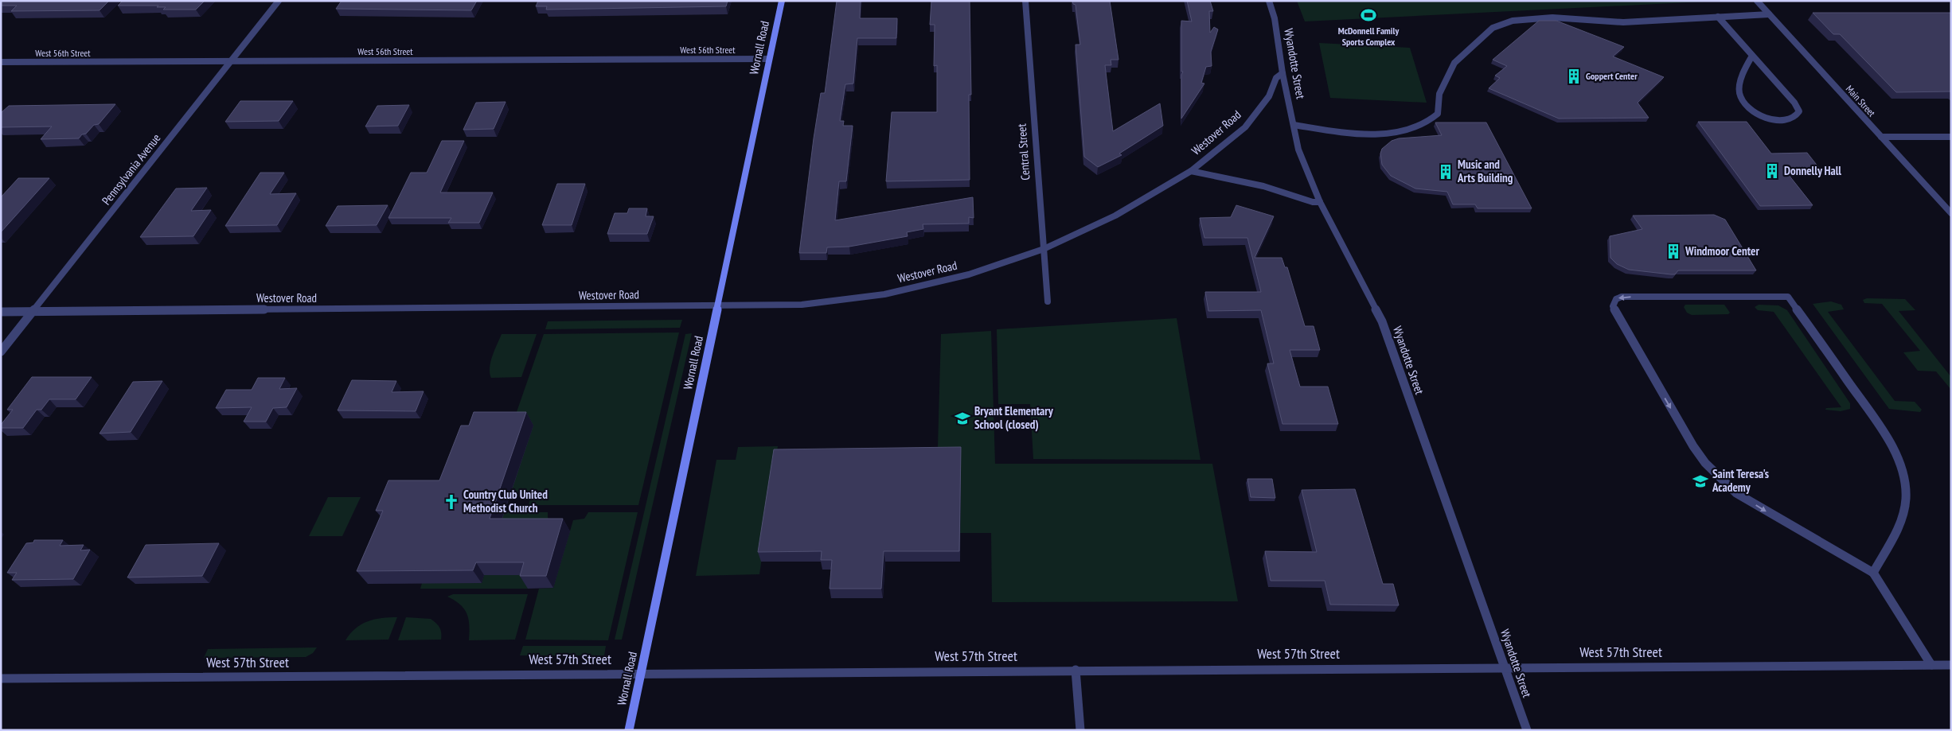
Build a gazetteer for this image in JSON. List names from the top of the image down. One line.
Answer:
{"streets":{"main road":["Wornall Road"],"street":["West 56th Street","Wyandotte Street","Main Street","Westover Road","Central Street","Pennsylvania Avenue","West 57th Street"]},"crossings":[["Wornall Road","West 56th Street"],["Wornall Road","Westover Road"],["Wornall Road","West 57th Street"],["West 56th Street","Pennsylvania Avenue"],["Wyandotte Street","Westover Road"],["Wyandotte Street","West 57th Street"],["Westover Road","Central Street"],["Westover Road","Pennsylvania Avenue"]],"places":{"sports":["McDonnell Family Sports Complex"],"building":["Goppert Center","Donnelly Hall","Music and Arts Building","Windmoor Center"],"school or university":["Bryant Elementary School (closed)","Saint Teresa's Academy"],"church":["Country Club United Methodist Church"]}}
